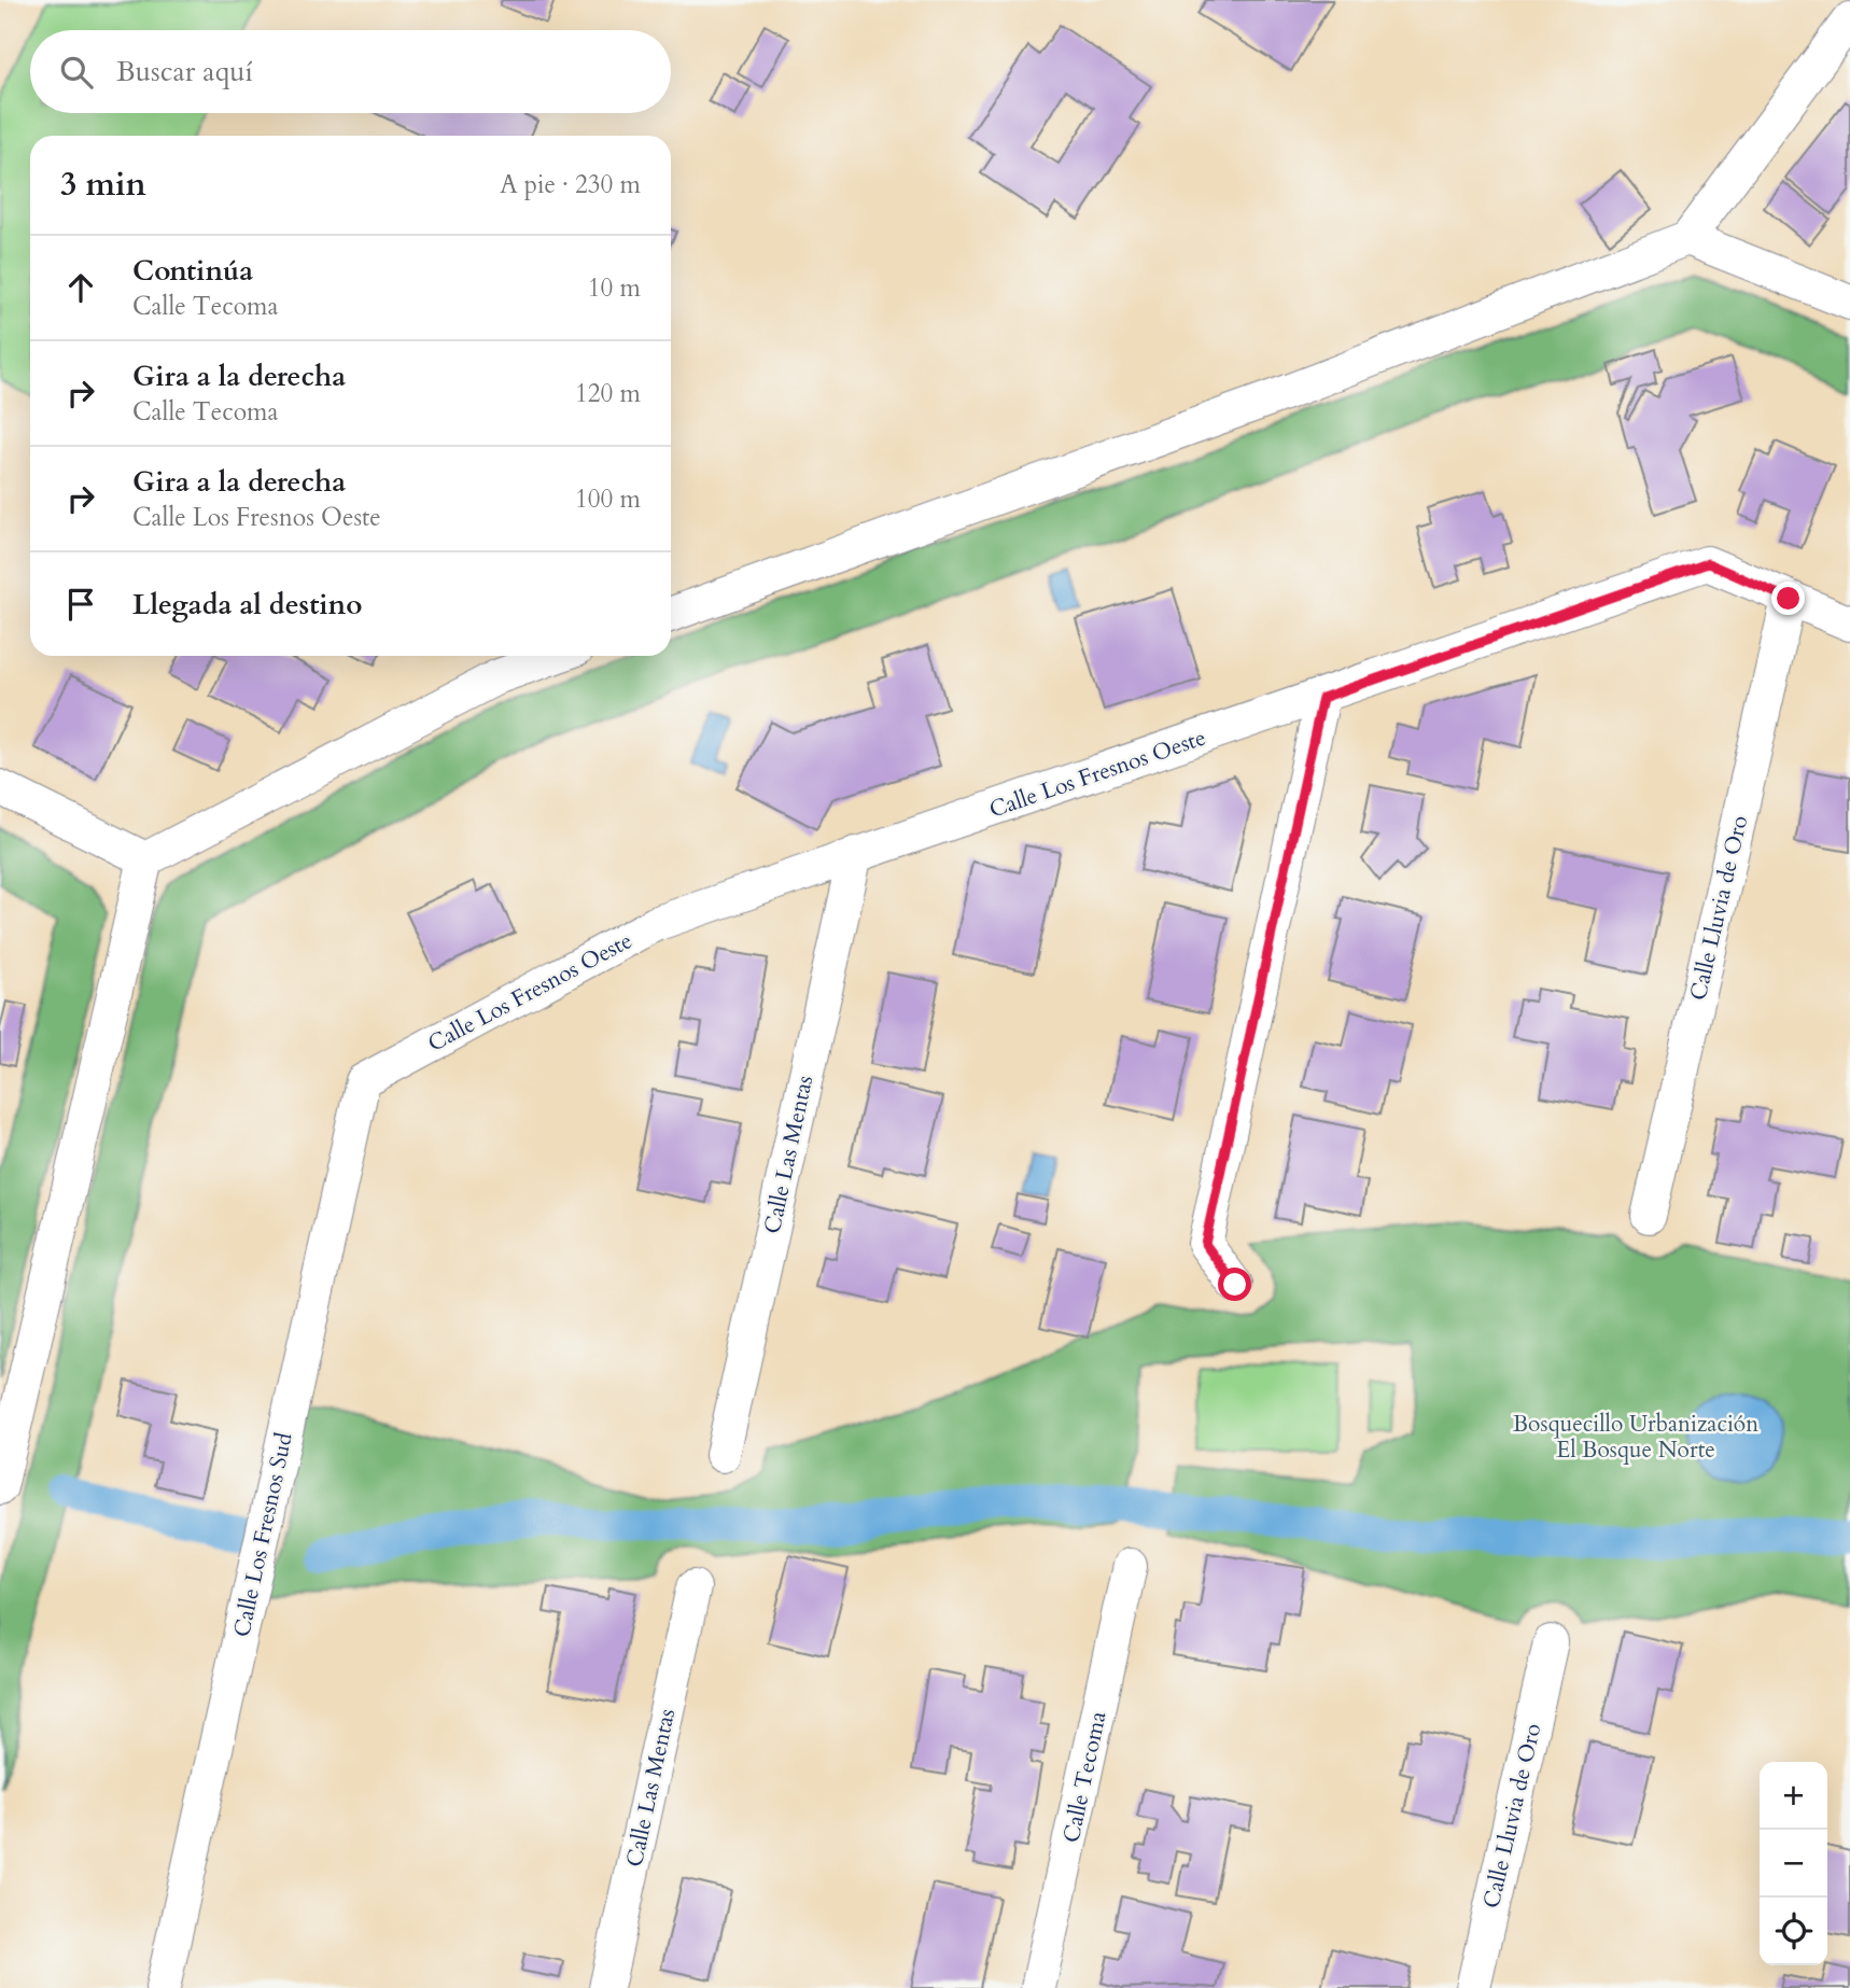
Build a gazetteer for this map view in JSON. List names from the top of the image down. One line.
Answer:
{"streets":{"street":["Calle Los Fresnos Oeste","Calle Lluvia de Oro","Calle Las Mentas","Calle Los Fresnos Sud","Calle Tecoma"]},"crossings":[["Calle Los Fresnos Oeste","Calle Lluvia de Oro"],["Calle Los Fresnos Oeste","Calle Las Mentas"],["Calle Los Fresnos Oeste","Calle Los Fresnos Sud"]],"parks":["Bosquecillo Urbanización El Bosque Norte"],"page":{"search":"Buscar aquí","heading":["3 min","A pie · 230 m"],"list":[["Continúa","Calle Tecoma","10 m"],["Gira a la derecha","Calle Tecoma","120 m"],["Gira a la derecha","Calle Los Fresnos Oeste","100 m"],"Llegada al destino"],"map_buttons":["+","−"]}}
